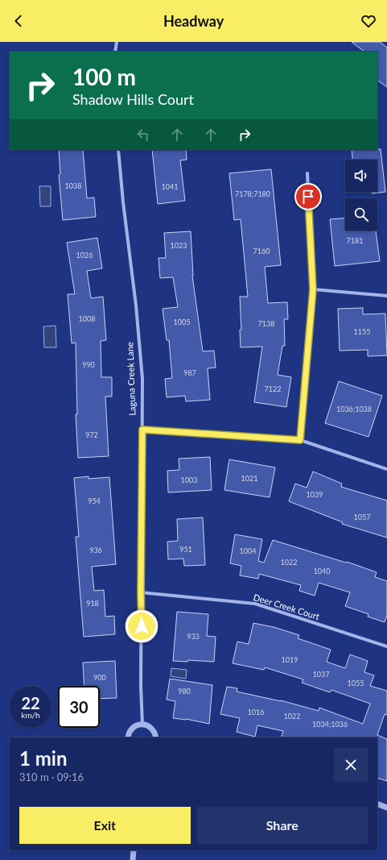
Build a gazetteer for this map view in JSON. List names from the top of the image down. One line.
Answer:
{"streets":{"street":["Laguna Creek Lane","Deer Creek Court"]},"crossings":[["Laguna Creek Lane","Deer Creek Court"]],"house_numbers":["1038","1041","7178;7180","7181","1023","7160","1026","1008","1005","7138","1155","990","987","7122","1036;1038","972","1021","1003","1039","954","1057","951","936","1004","1022","1040","918","933","1019","1037","900","1055","980","1016","1022","1034;1036"],"page":{"header":"Headway","turn":["100 m","Shadow Hills Court"],"speed":"22 km/h","limit":"30","heading":["1 min","310 m · 09:16"],"buttons":["Exit","Share"]}}
